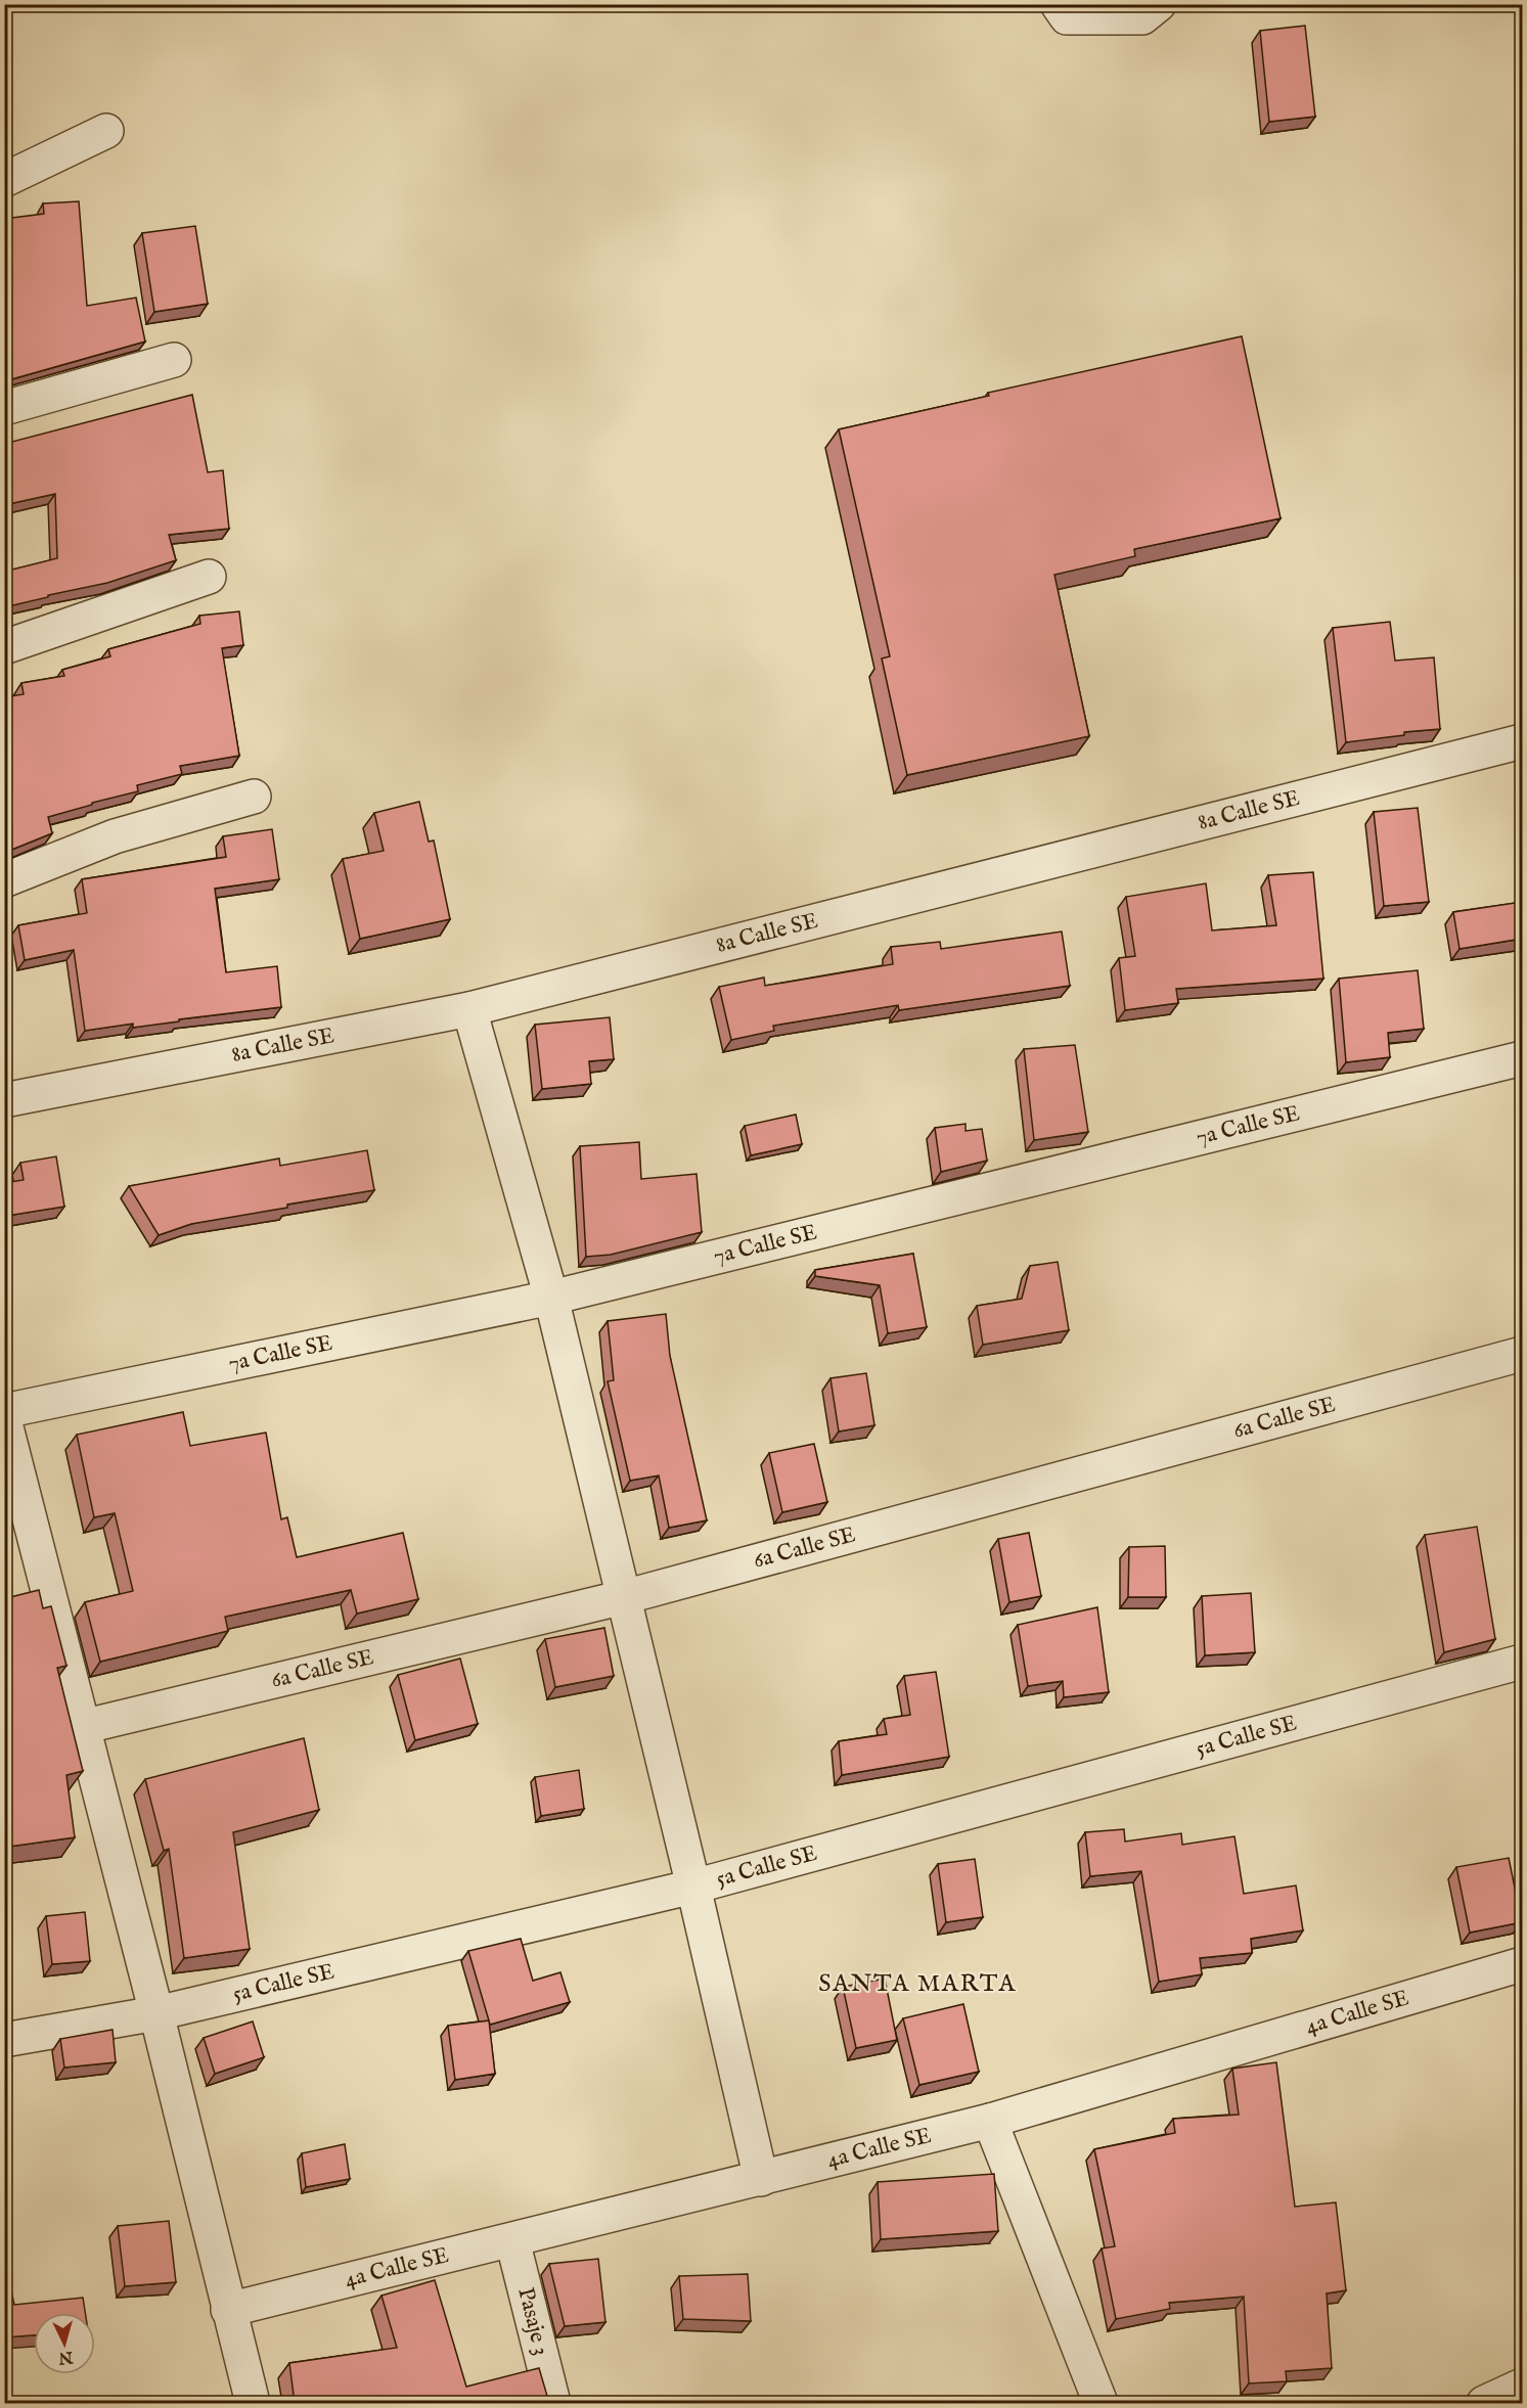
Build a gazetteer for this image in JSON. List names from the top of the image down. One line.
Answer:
{"streets":{"street":["8a Calle SE","7a Calle SE","6a Calle SE","5a Calle SE","4a Calle SE","Pasaje 3"]},"crossings":[["4a Calle SE","Pasaje 3"]],"districts":["SANTA MARTA"],"north":"bottom"}
